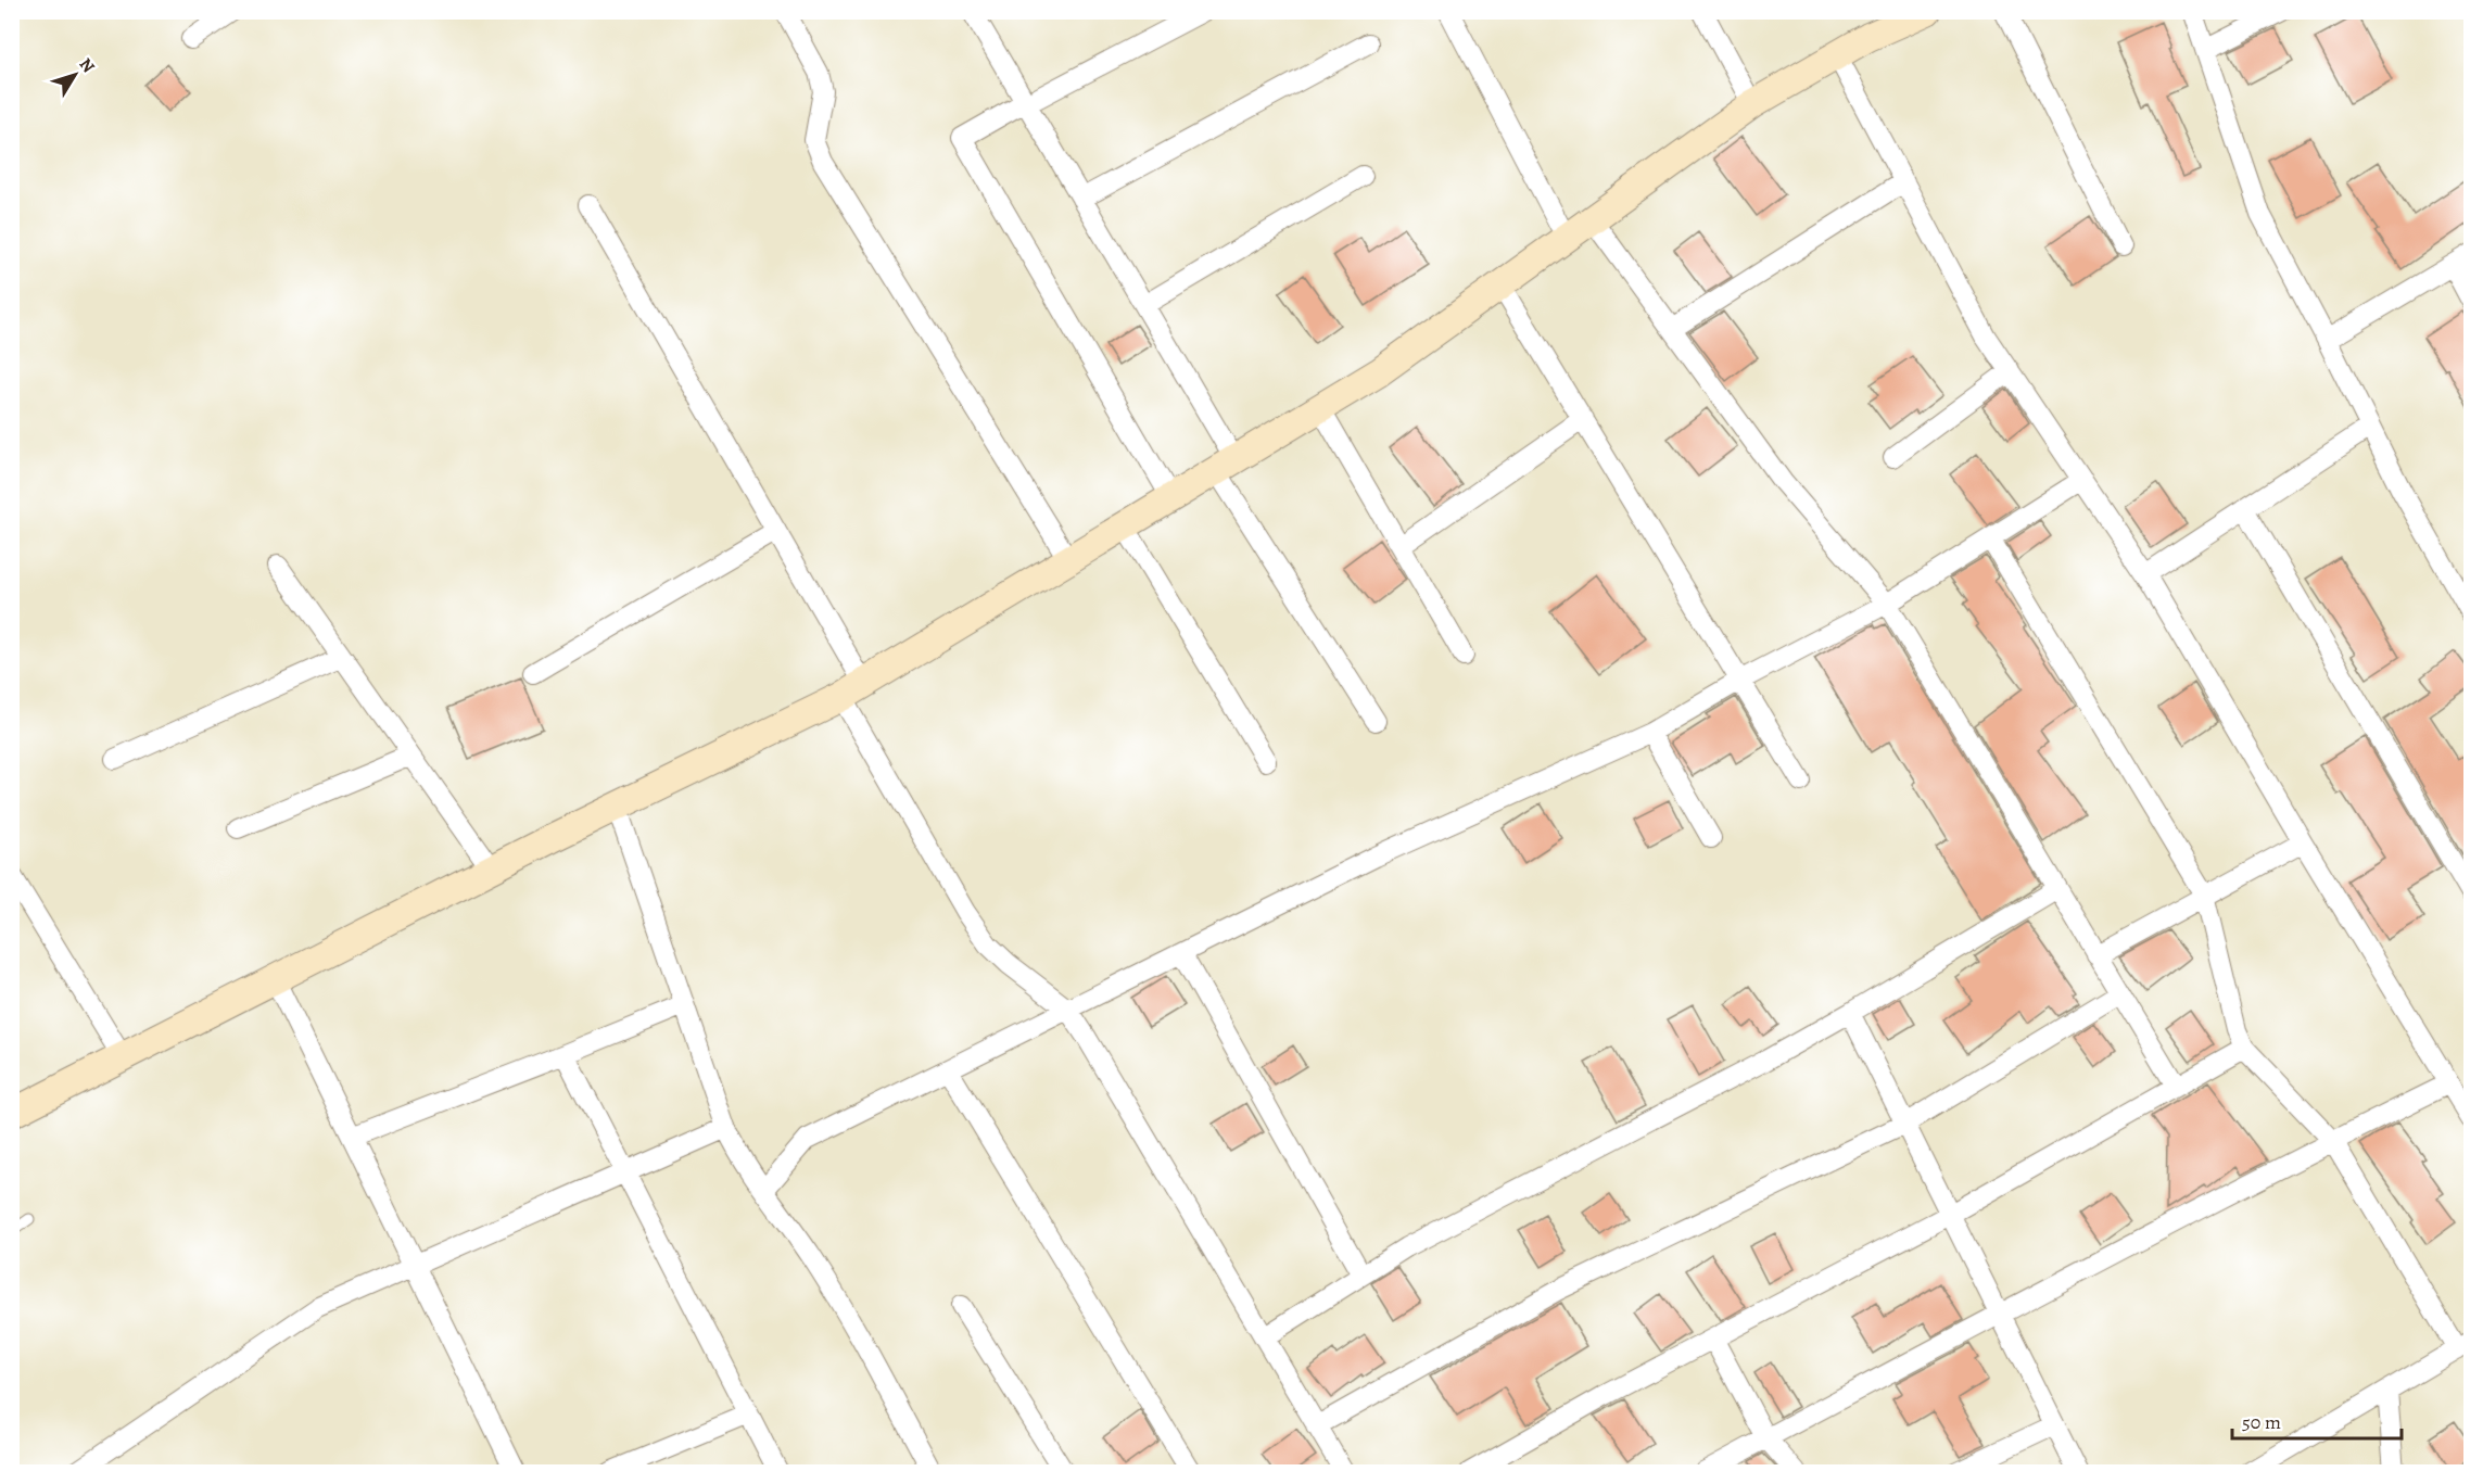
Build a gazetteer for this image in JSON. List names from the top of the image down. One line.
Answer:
{"scale_bar":"50 m","north":"top right"}
